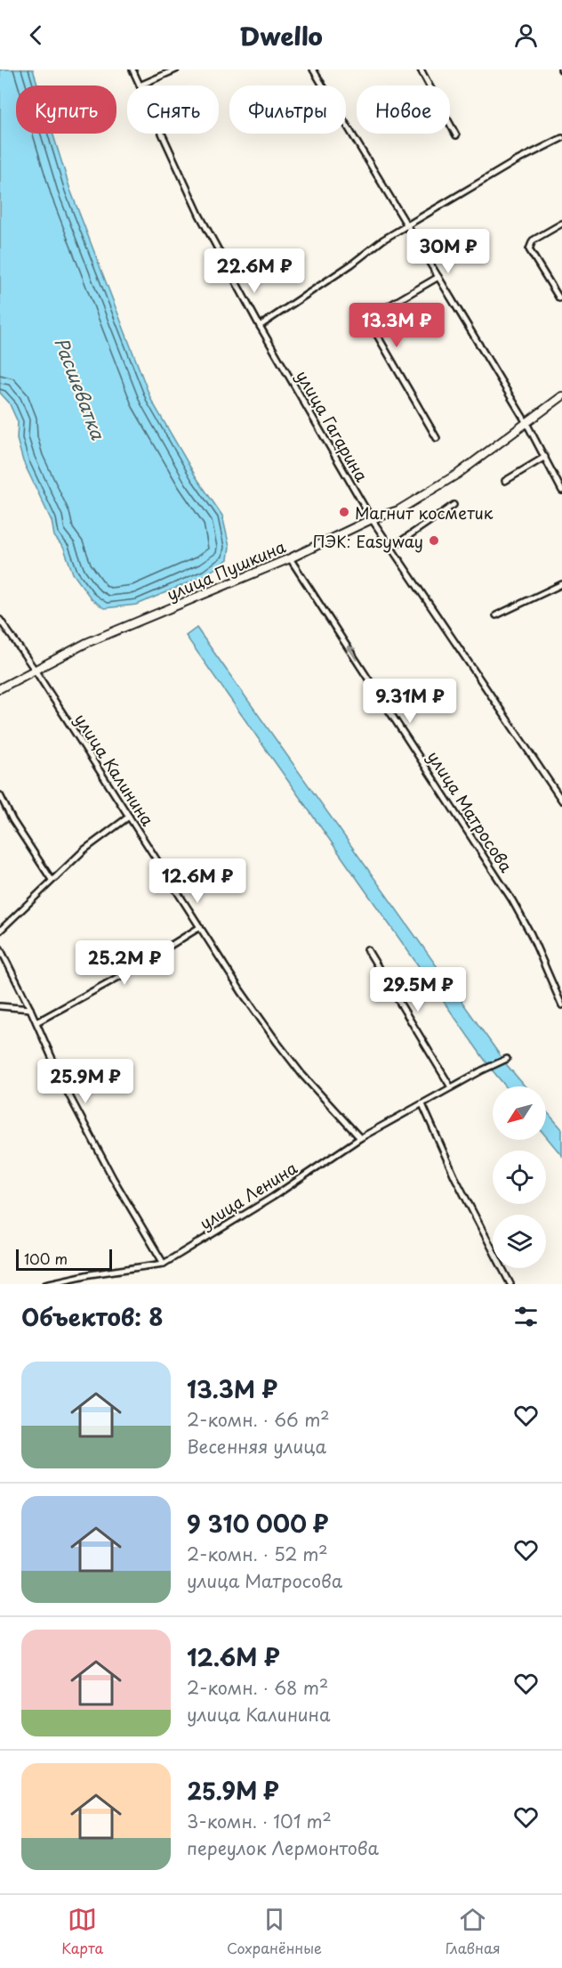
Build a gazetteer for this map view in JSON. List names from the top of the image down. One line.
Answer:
{"streets":{"main road":["улица Пушкина"],"street":["улица Гагарина","улица Калинина","улица Матросова","улица Ленина"]},"crossings":[["улица Гагарина","улица Пушкина"],["улица Пушкина","улица Калинина"],["улица Пушкина","улица Матросова"],["улица Калинина","улица Ленина"]],"one_way":["улица Матросова"],"water":["Расшеватка"],"places":["Магнит косметик","ПЭК: Easyway"],"scale_bar":"100 m","north":"bottom left","page":{"header":"Dwello","chip":["Купить","Снять","Фильтры","Новое"],"price":["30M ₽","22.6M ₽","13.3M ₽","9.31M ₽","12.6M ₽","25.2M ₽","29.5M ₽","25.9M ₽"],"scale":"100 m","heading":"Объектов: 8","list":[{"name":"13.3M ₽","note":"2-комн. · 66 m² · Весенняя улица"},{"name":"9 310 000 ₽","note":"2-комн. · 52 m² · улица Матросова"},{"name":"12.6M ₽","note":"2-комн. · 68 m² · улица Калинина"},{"name":"25.9M ₽","note":"3-комн. · 101 m² · переулок Лермонтова"}],"tabs":["Карта","Сохранённые","Главная"]}}
